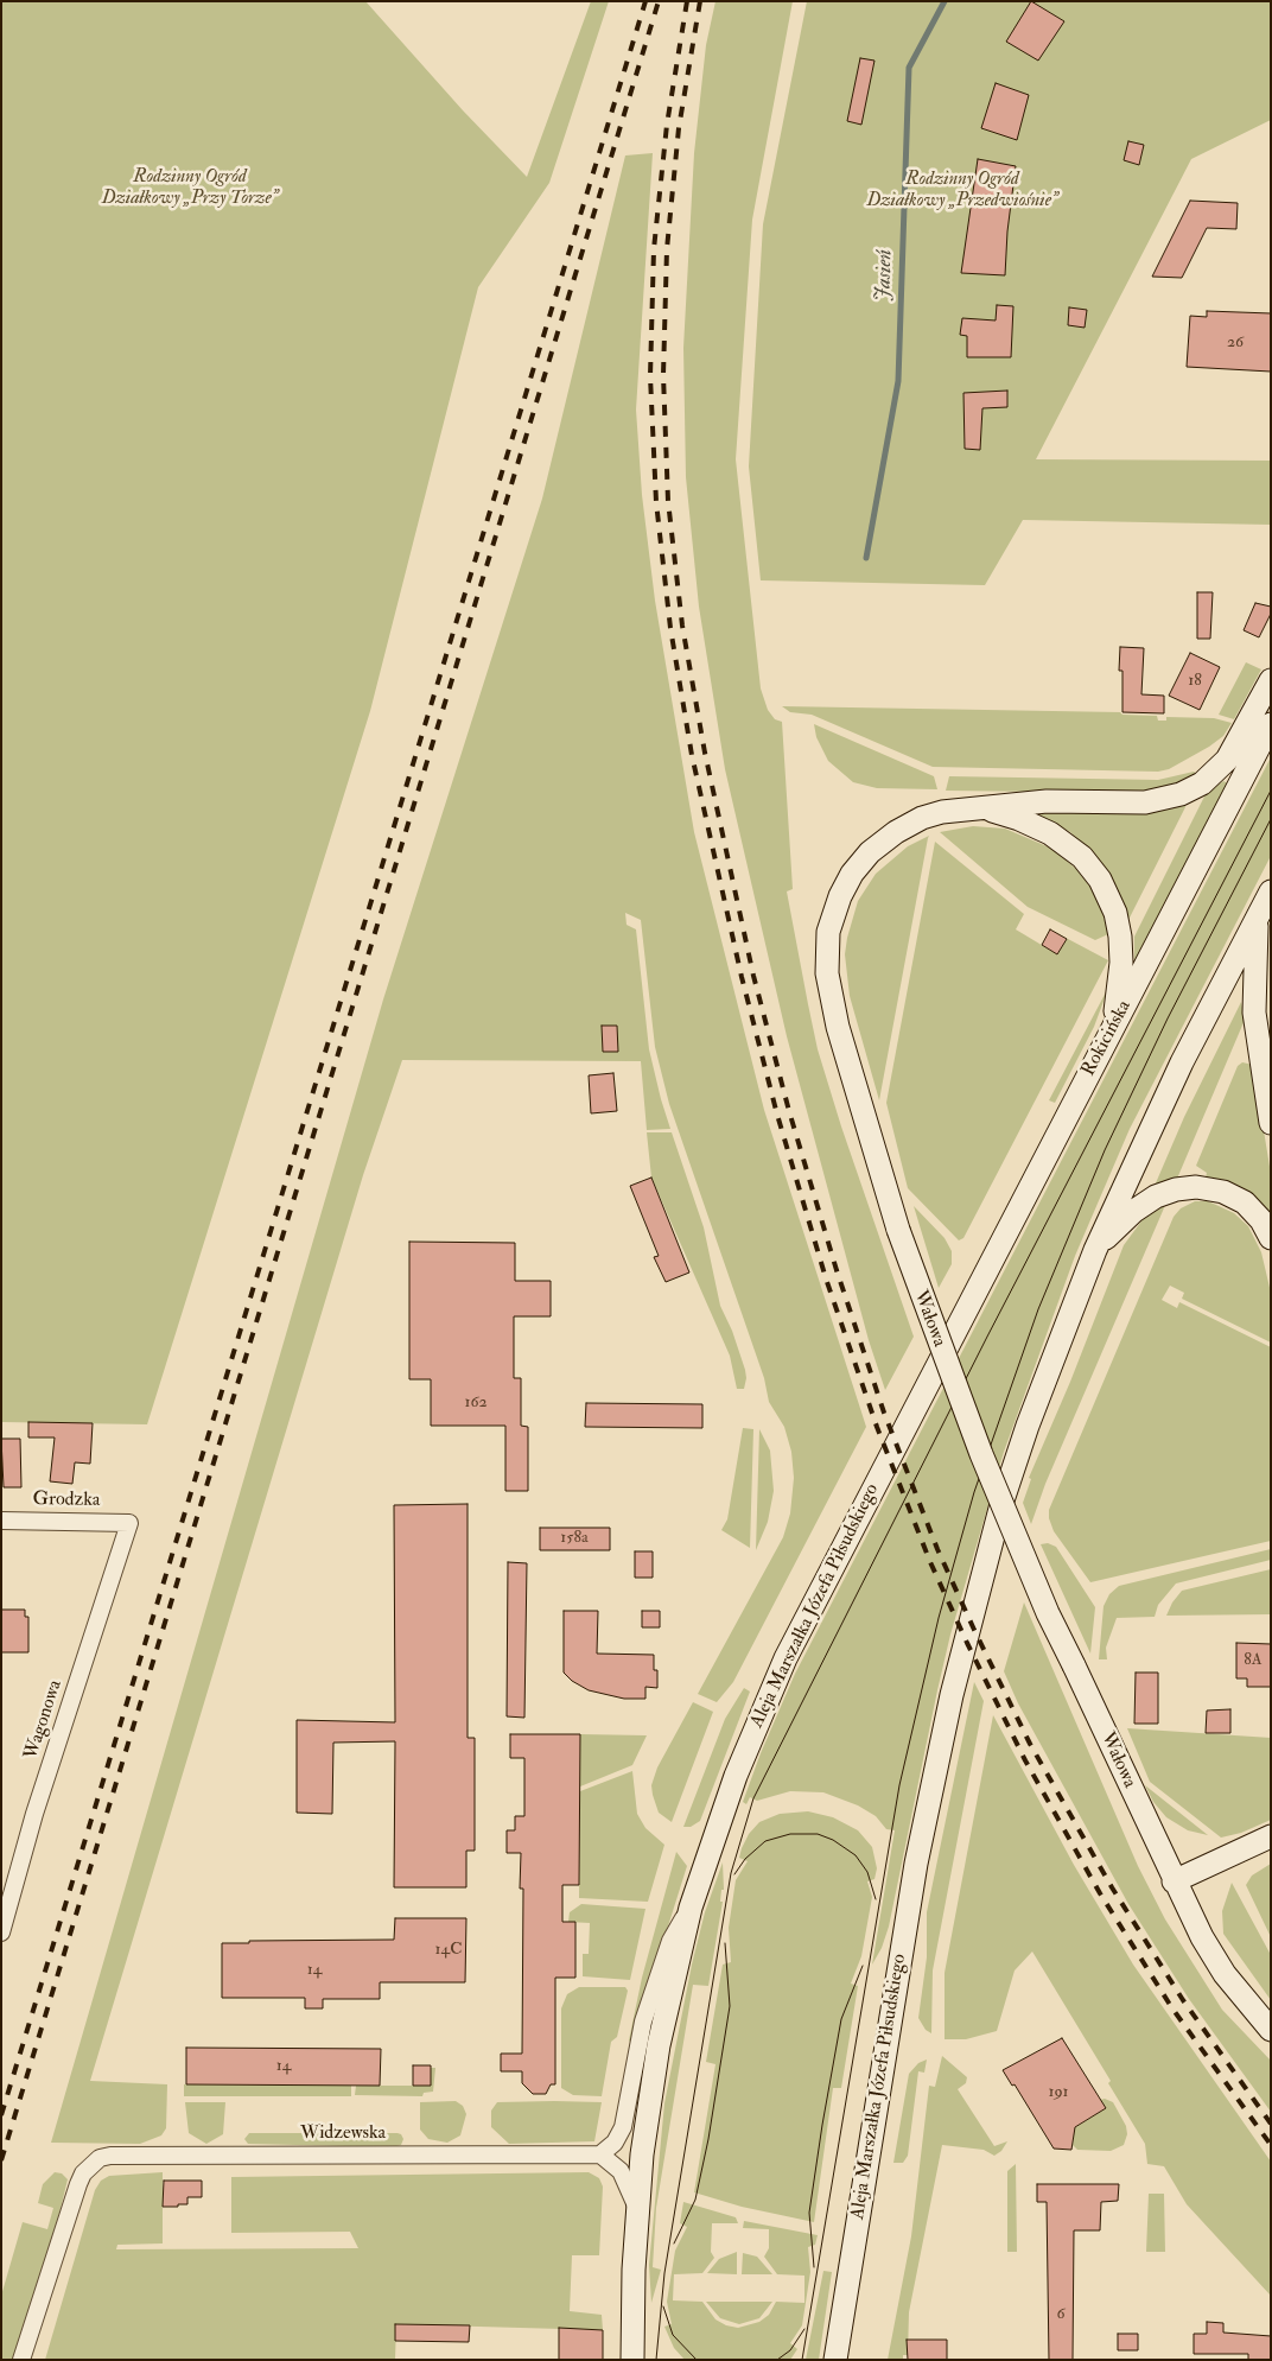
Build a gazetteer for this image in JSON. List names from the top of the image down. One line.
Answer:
{"streets":{"main road":["Rokicińska","Wałowa","Aleja Marszałka Józefa Piłsudskiego"],"street":["Grodzka","Wagonowa","Widzewska"]},"crossings":[["Rokicińska","Aleja Marszałka Józefa Piłsudskiego"],["Grodzka","Wagonowa"]],"water":["Jasień"],"parks":["Rodzinny Ogród Działkowy „Przy Torze”","Rodzinny Ogród Działkowy „Przedwiośnie”"],"house_numbers":["26","18","162","158a","8A","14C","14","14","191","6"]}
